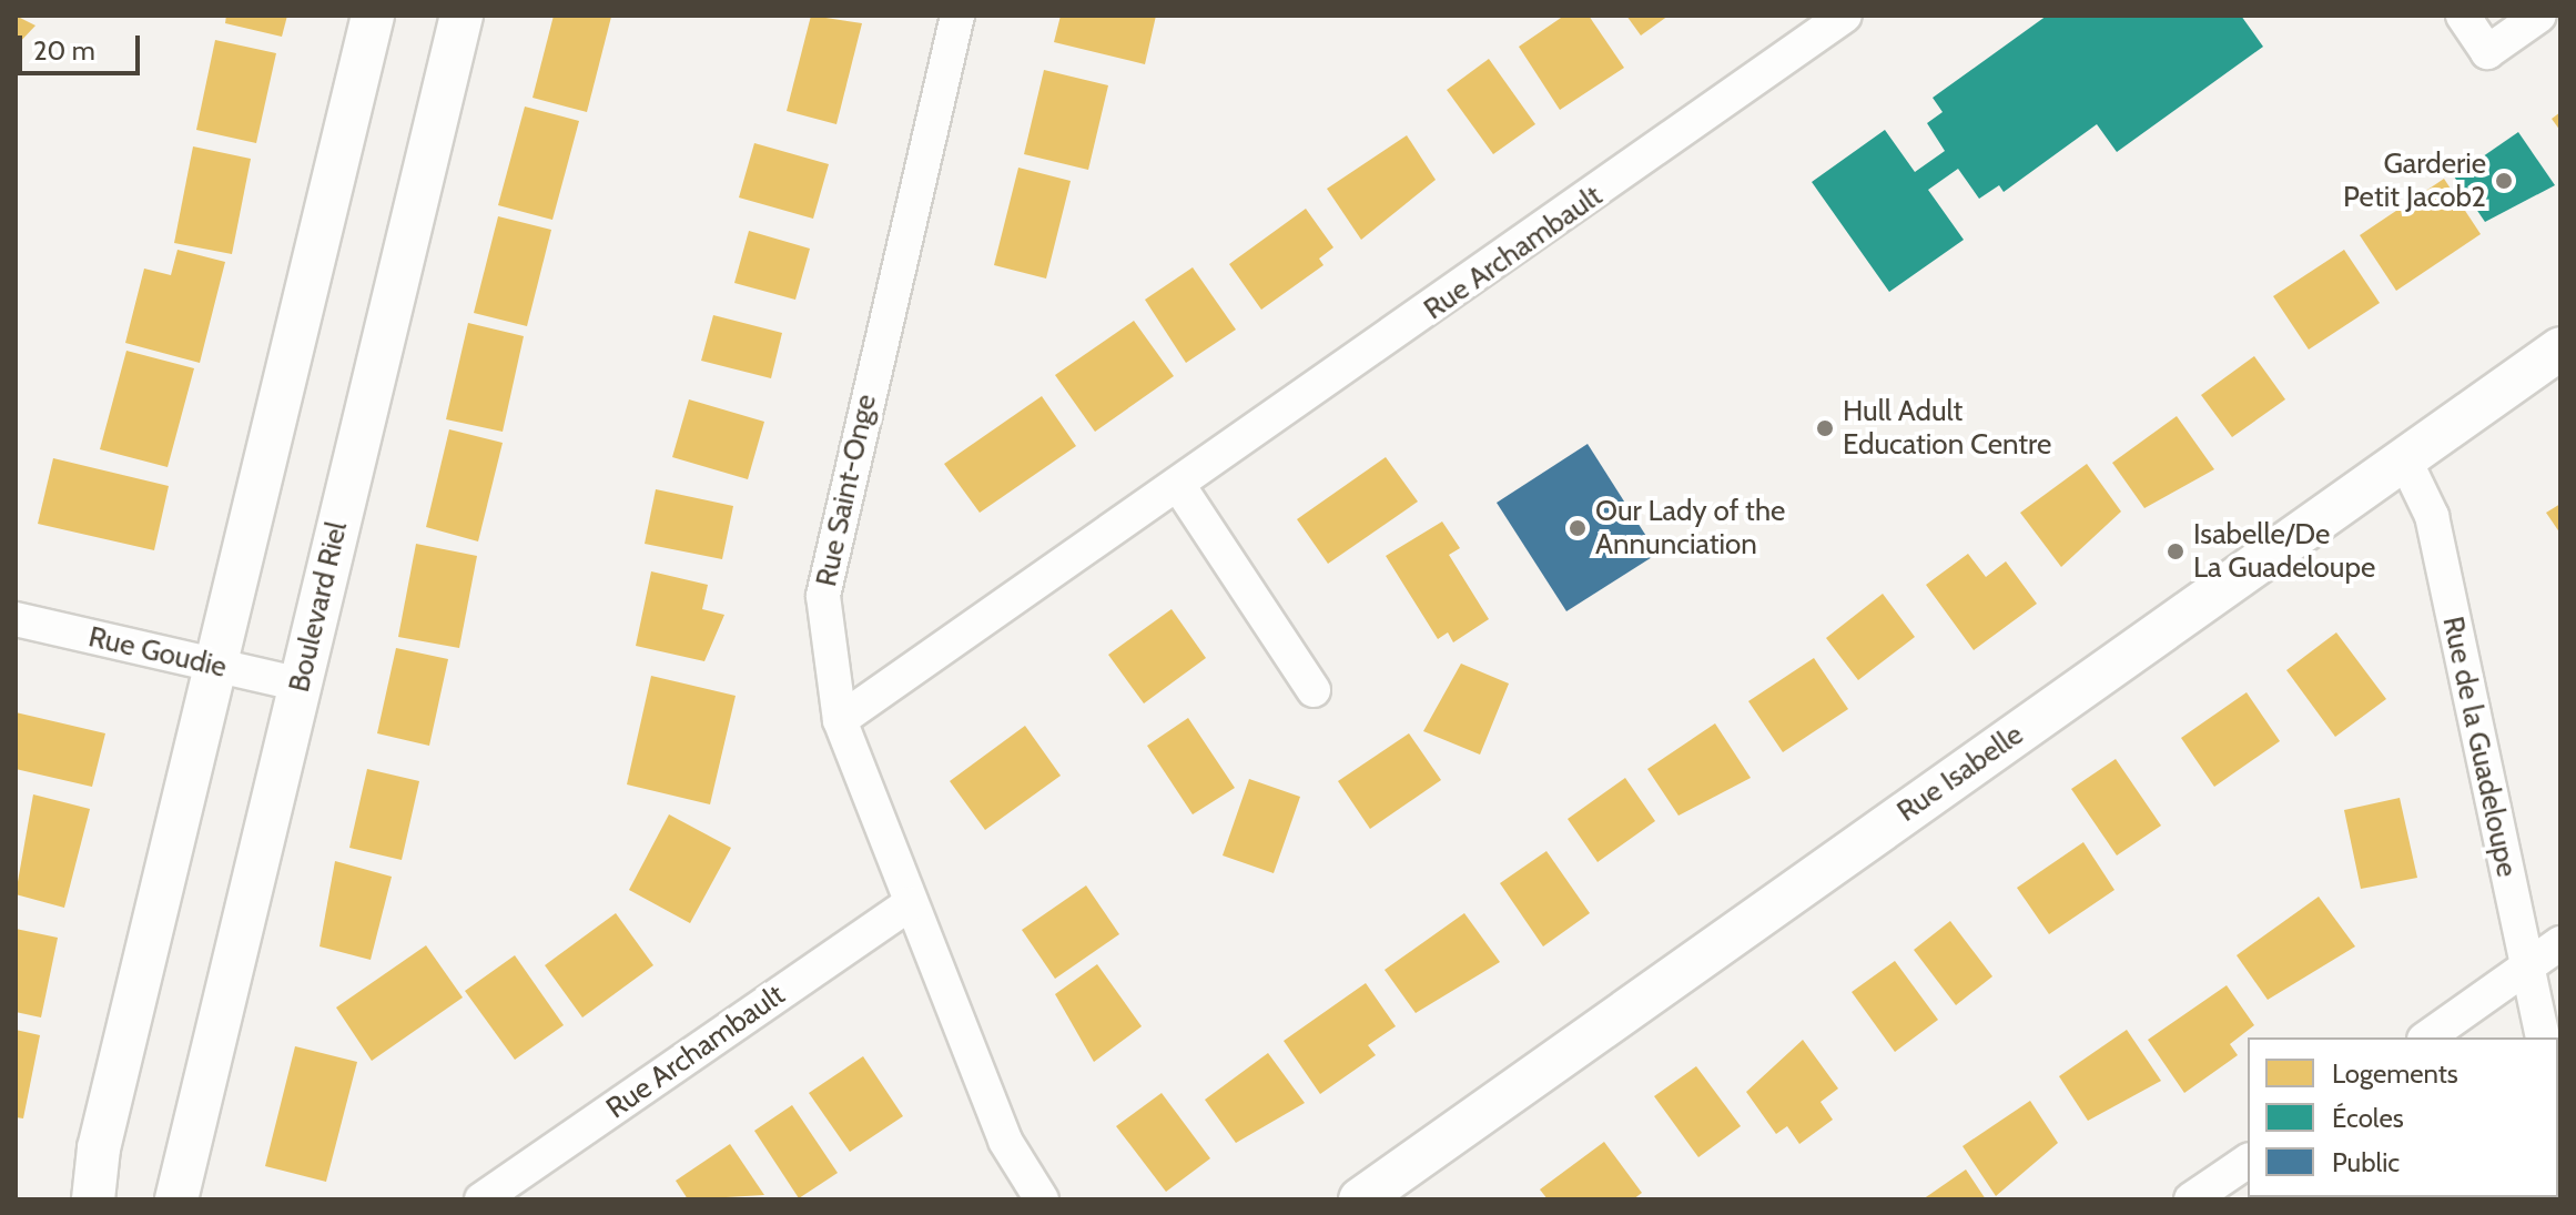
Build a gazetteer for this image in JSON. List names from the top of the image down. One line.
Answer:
{"streets":{"street":["Rue Archambault","Rue Saint-Onge","Boulevard Riel","Rue Goudie","Rue de la Guadeloupe","Rue Isabelle"]},"crossings":[["Rue Archambault","Rue Saint-Onge"],["Boulevard Riel","Rue Goudie"],["Rue de la Guadeloupe","Rue Isabelle"]],"places":["Garderie Petit Jacob2","Hull Adult Education Centre","Our Lady of the Annunciation","Isabelle/De La Guadeloupe"],"legend":["Logements","Écoles","Public"],"scale_bar":"20 m"}
